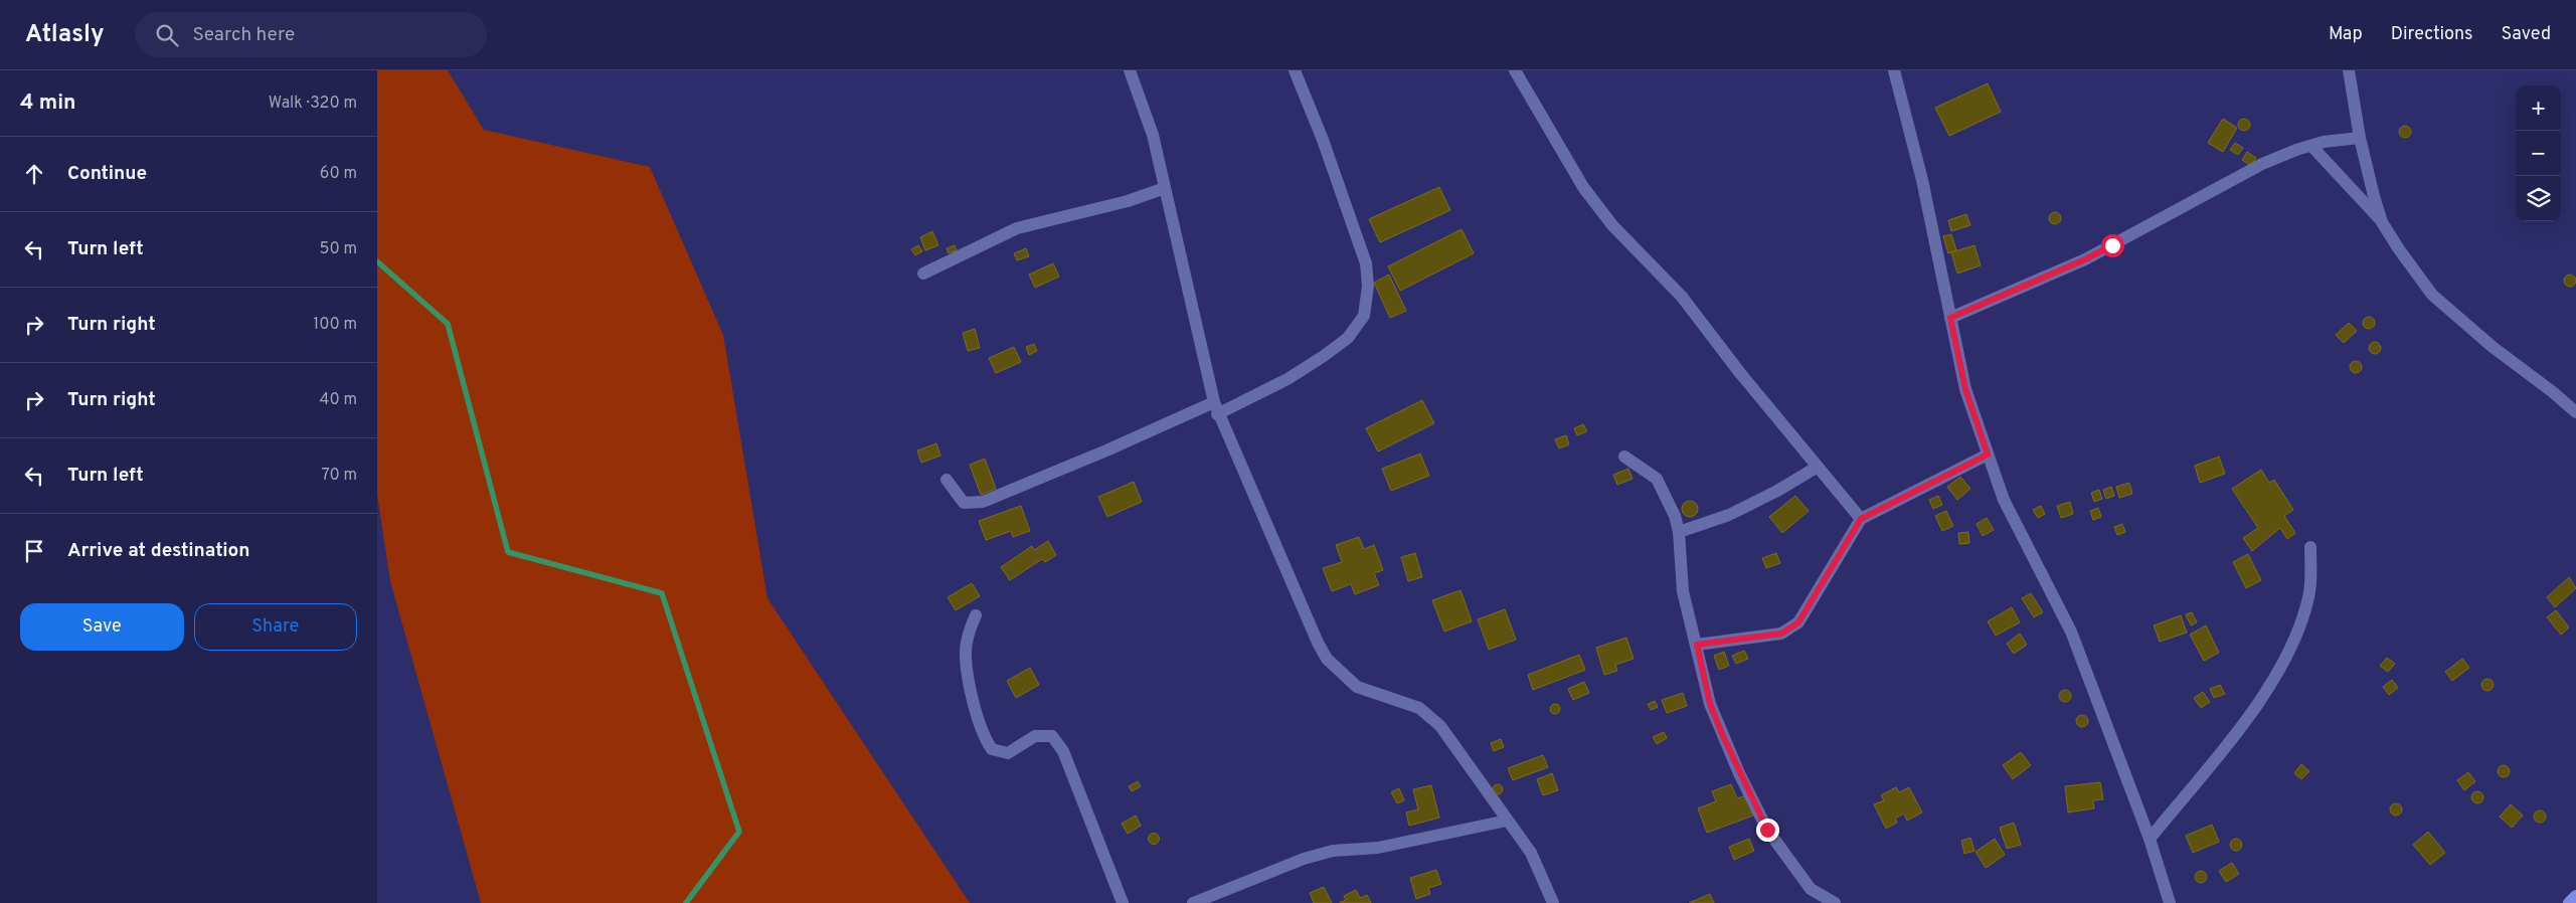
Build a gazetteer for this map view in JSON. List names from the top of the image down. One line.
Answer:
{"page":{"header":"Atlasly","search":"Search here","nav":["Map","Directions","Saved"],"heading":["4 min","Walk · 320 m"],"map_buttons":["+","−"],"list":[["Continue","60 m"],["Turn left","50 m"],["Turn right","100 m"],["Turn right","40 m"],["Turn left","70 m"],"Arrive at destination"],"buttons":["Save","Share"]}}
